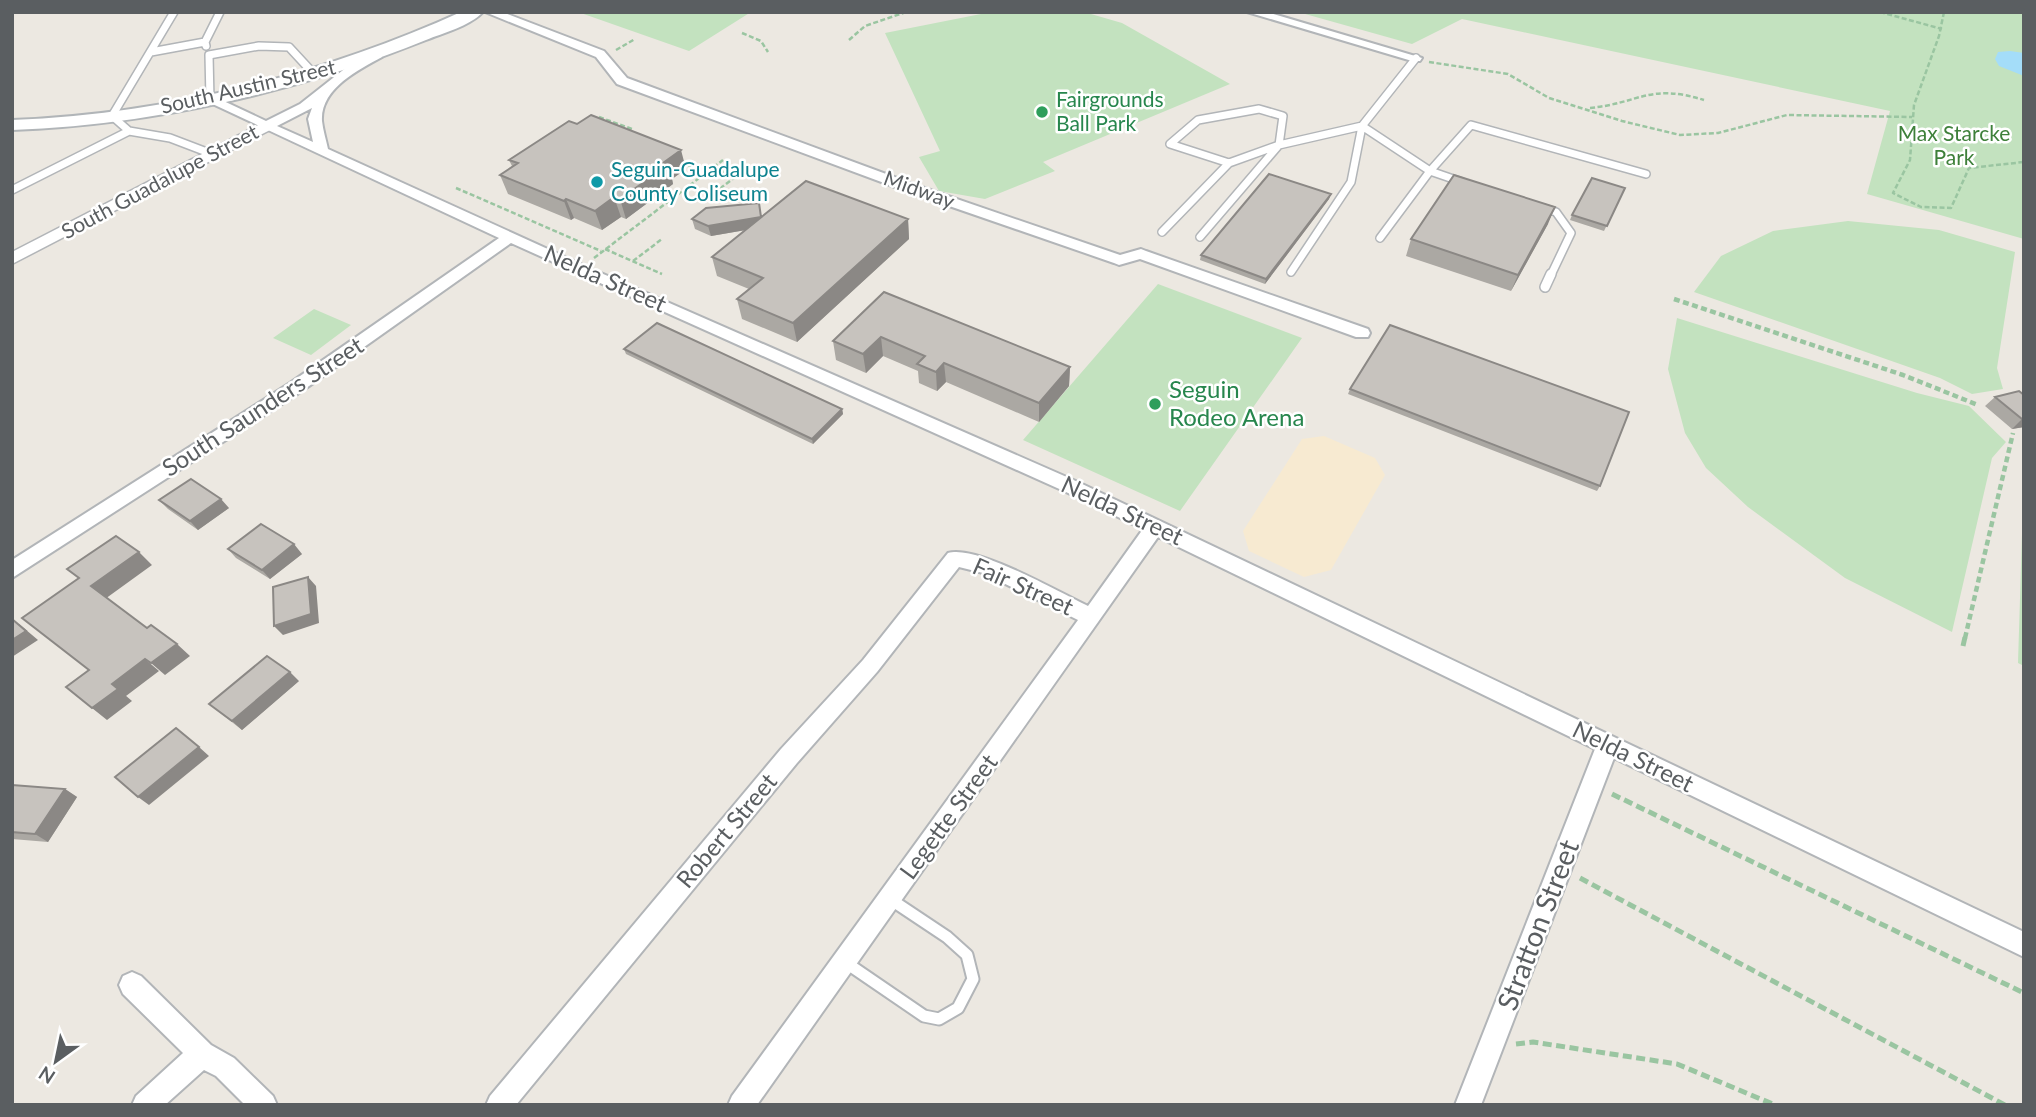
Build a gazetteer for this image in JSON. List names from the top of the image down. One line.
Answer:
{"streets":{"main road":["South Austin Street"],"street":["South Guadalupe Street","Midway","Nelda Street","South Saunders Street","Fair Street","Legette Street","Robert Street","Stratton Street"]},"crossings":[["South Austin Street","South Guadalupe Street"],["South Austin Street","Nelda Street"],["South Guadalupe Street","Nelda Street"],["Nelda Street","South Saunders Street"],["Nelda Street","Legette Street"],["Nelda Street","Stratton Street"],["Fair Street","Legette Street"],["Fair Street","Robert Street"]],"parks":["Max Starcke Park"],"places":["Fairgrounds Ball Park","Seguin-Guadalupe County Coliseum","Seguin Rodeo Arena"],"north":"bottom left"}
